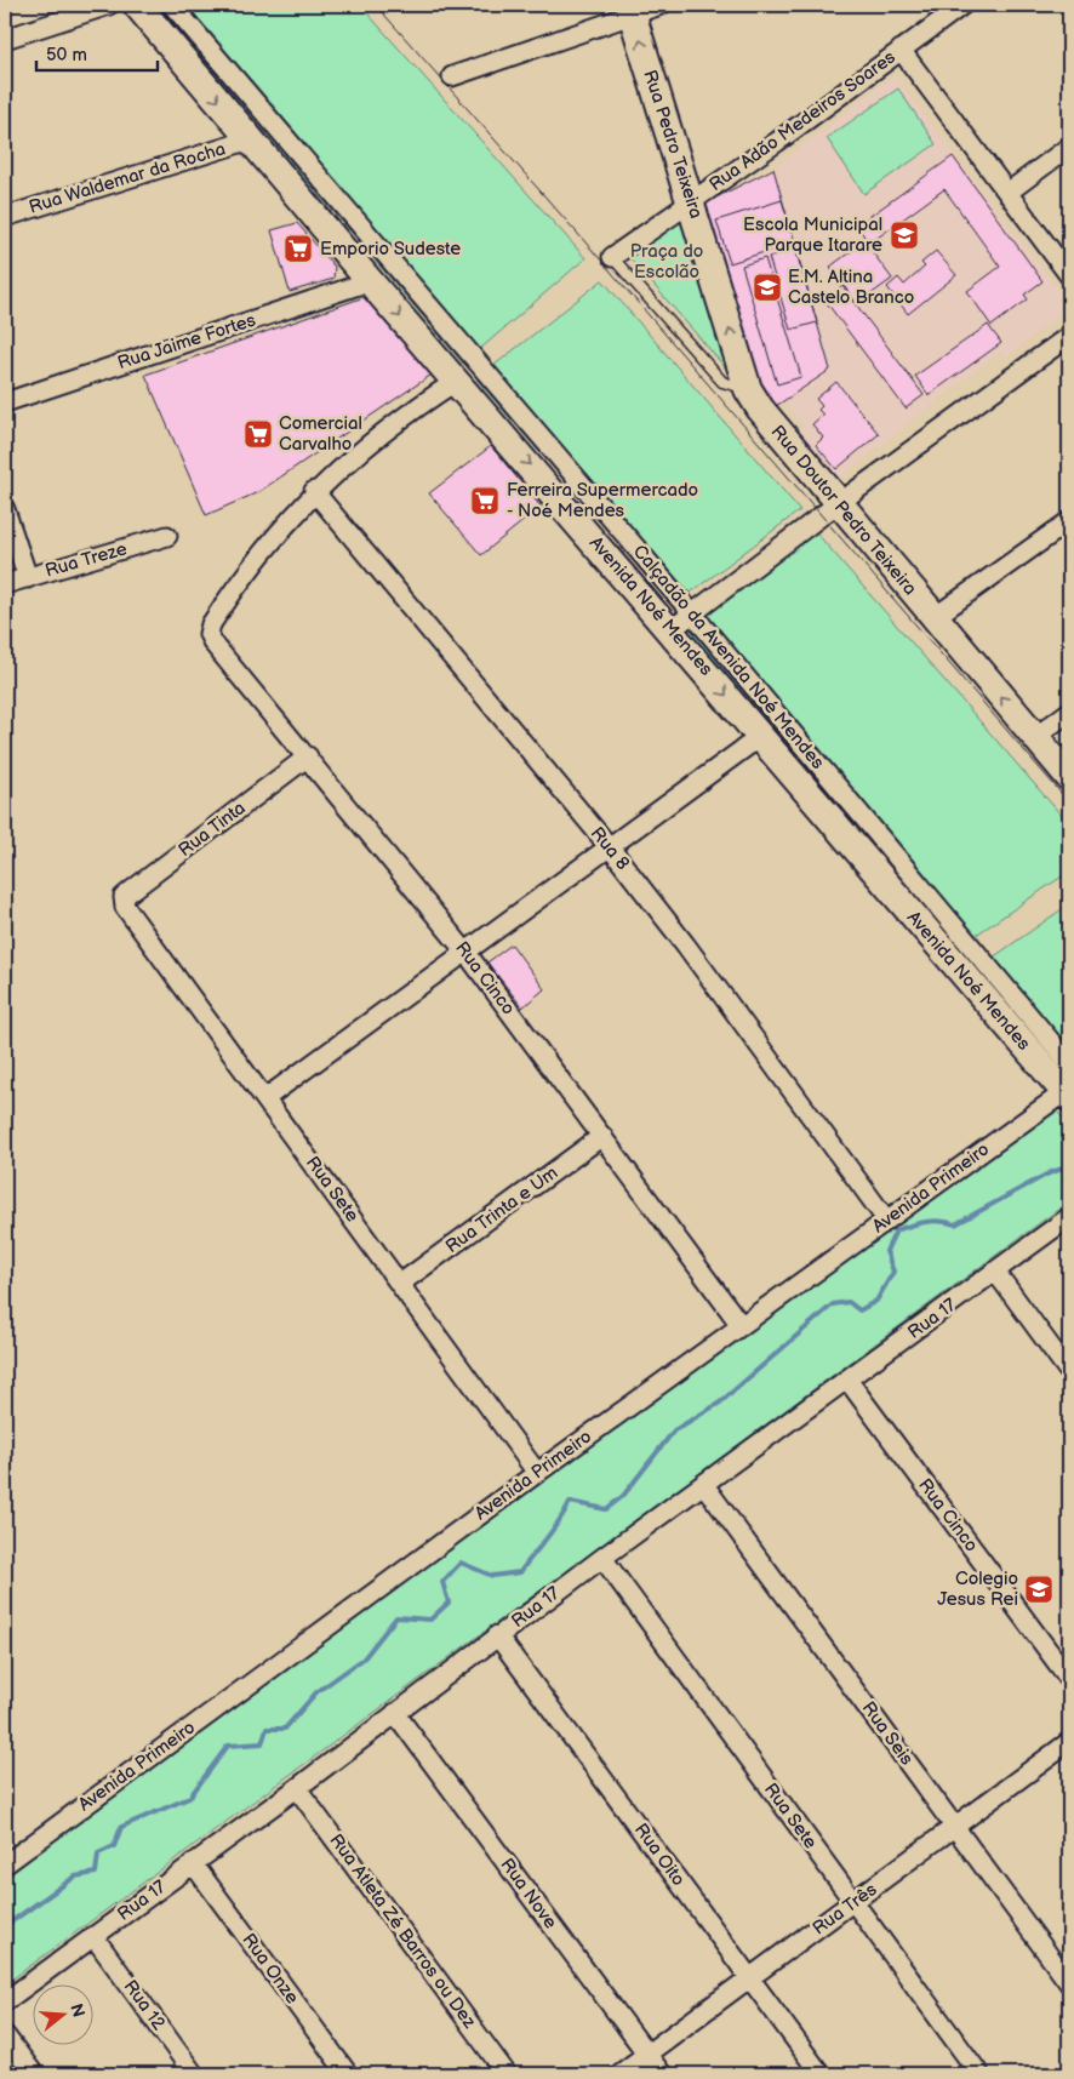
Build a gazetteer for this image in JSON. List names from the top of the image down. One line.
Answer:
{"streets":{"main road":["Rua Pedro Teixeira","Rua Doutor Pedro Teixeira","Avenida Noé Mendes"],"street":["Rua Adão Medeiros Soares","Rua Waldemar da Rocha","Rua Jaime Fortes","Rua Treze","Calçadão da Avenida Noé Mendes","Rua Tinta","Rua 8","Rua Cinco","Avenida Primeiro","Rua Sete","Rua Trinta e Um","Rua 17","Rua Seis","Rua Oito","Rua Nove","Rua Três","Rua Atleta Zé Barros ou Dez","Rua Onze","Rua 12"]},"crossings":[["Rua Adão Medeiros Soares","Rua Pedro Teixeira"],["Rua Pedro Teixeira","Rua Doutor Pedro Teixeira"],["Rua Waldemar da Rocha","Avenida Noé Mendes"],["Rua Jaime Fortes","Avenida Noé Mendes"],["Avenida Noé Mendes","Avenida Primeiro"],["Rua Tinta","Rua Cinco"],["Rua Tinta","Rua Sete"],["Rua 8","Rua Cinco"],["Rua 8","Avenida Primeiro"],["Rua Cinco","Avenida Primeiro"],["Rua Cinco","Rua Trinta e Um"],["Rua Cinco","Rua 17"],["Avenida Primeiro","Rua Sete"],["Rua Sete","Rua Trinta e Um"],["Rua Sete","Rua 17"],["Rua Sete","Rua Três"],["Rua 17","Rua Seis"],["Rua 17","Rua Oito"],["Rua 17","Rua Nove"],["Rua 17","Rua Atleta Zé Barros ou Dez"],["Rua 17","Rua Onze"],["Rua 17","Rua 12"],["Rua Seis","Rua Três"],["Rua Oito","Rua Três"],["Rua Nove","Rua Três"]],"one_way":["Rua Pedro Teixeira","Avenida Noé Mendes"],"parks":["Praça do Escolão"],"places":{"school or university":["Escola Municipal Parque Itarare","E.M. Altina Castelo Branco","Colegio Jesus Rei"],"supermarket":["Emporio Sudeste","Comercial Carvalho","Ferreira Supermercado - Noé Mendes"]},"scale_bar":"50 m","north":"right"}
